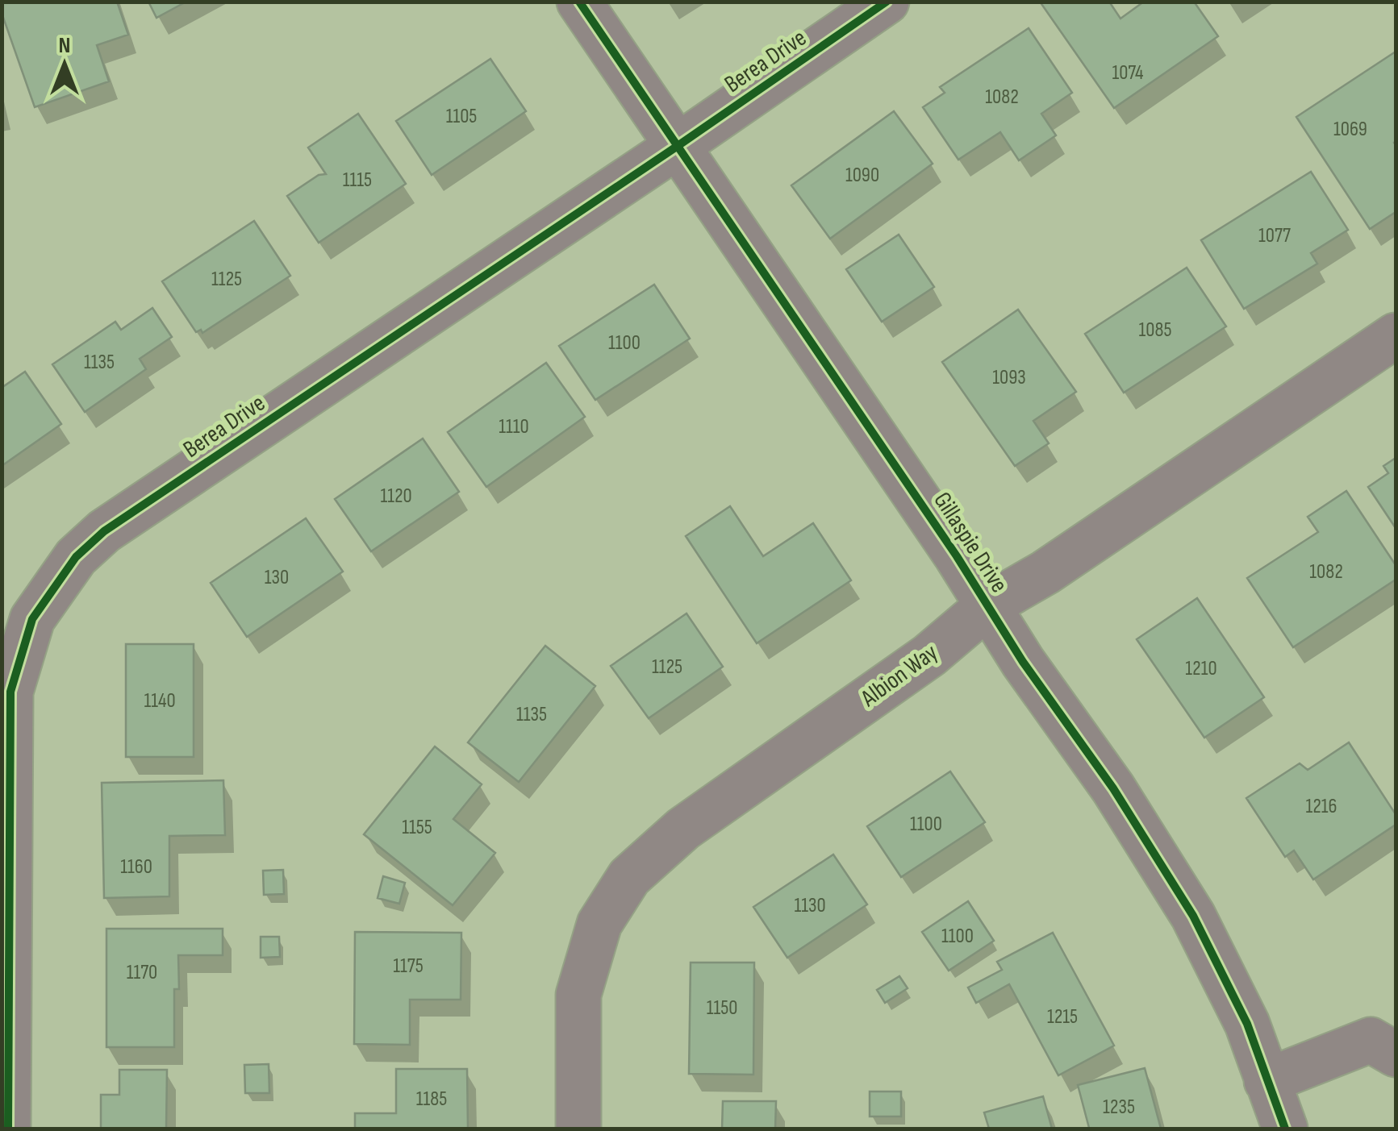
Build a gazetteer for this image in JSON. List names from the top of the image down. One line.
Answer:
{"streets":{"street":["Berea Drive","Gillaspie Drive","Albion Way"]},"crossings":[["Berea Drive","Gillaspie Drive"],["Gillaspie Drive","Albion Way"]],"house_numbers":["1074","1082","1105","1069","1090","1115","1077","1125","1085","1100","1135","1093","1110","1120","1082","130","1125","1210","1140","1135","1216","1100","1155","1160","1130","1100","1175","1170","1150","1215","1185","1235"],"north":"top"}
